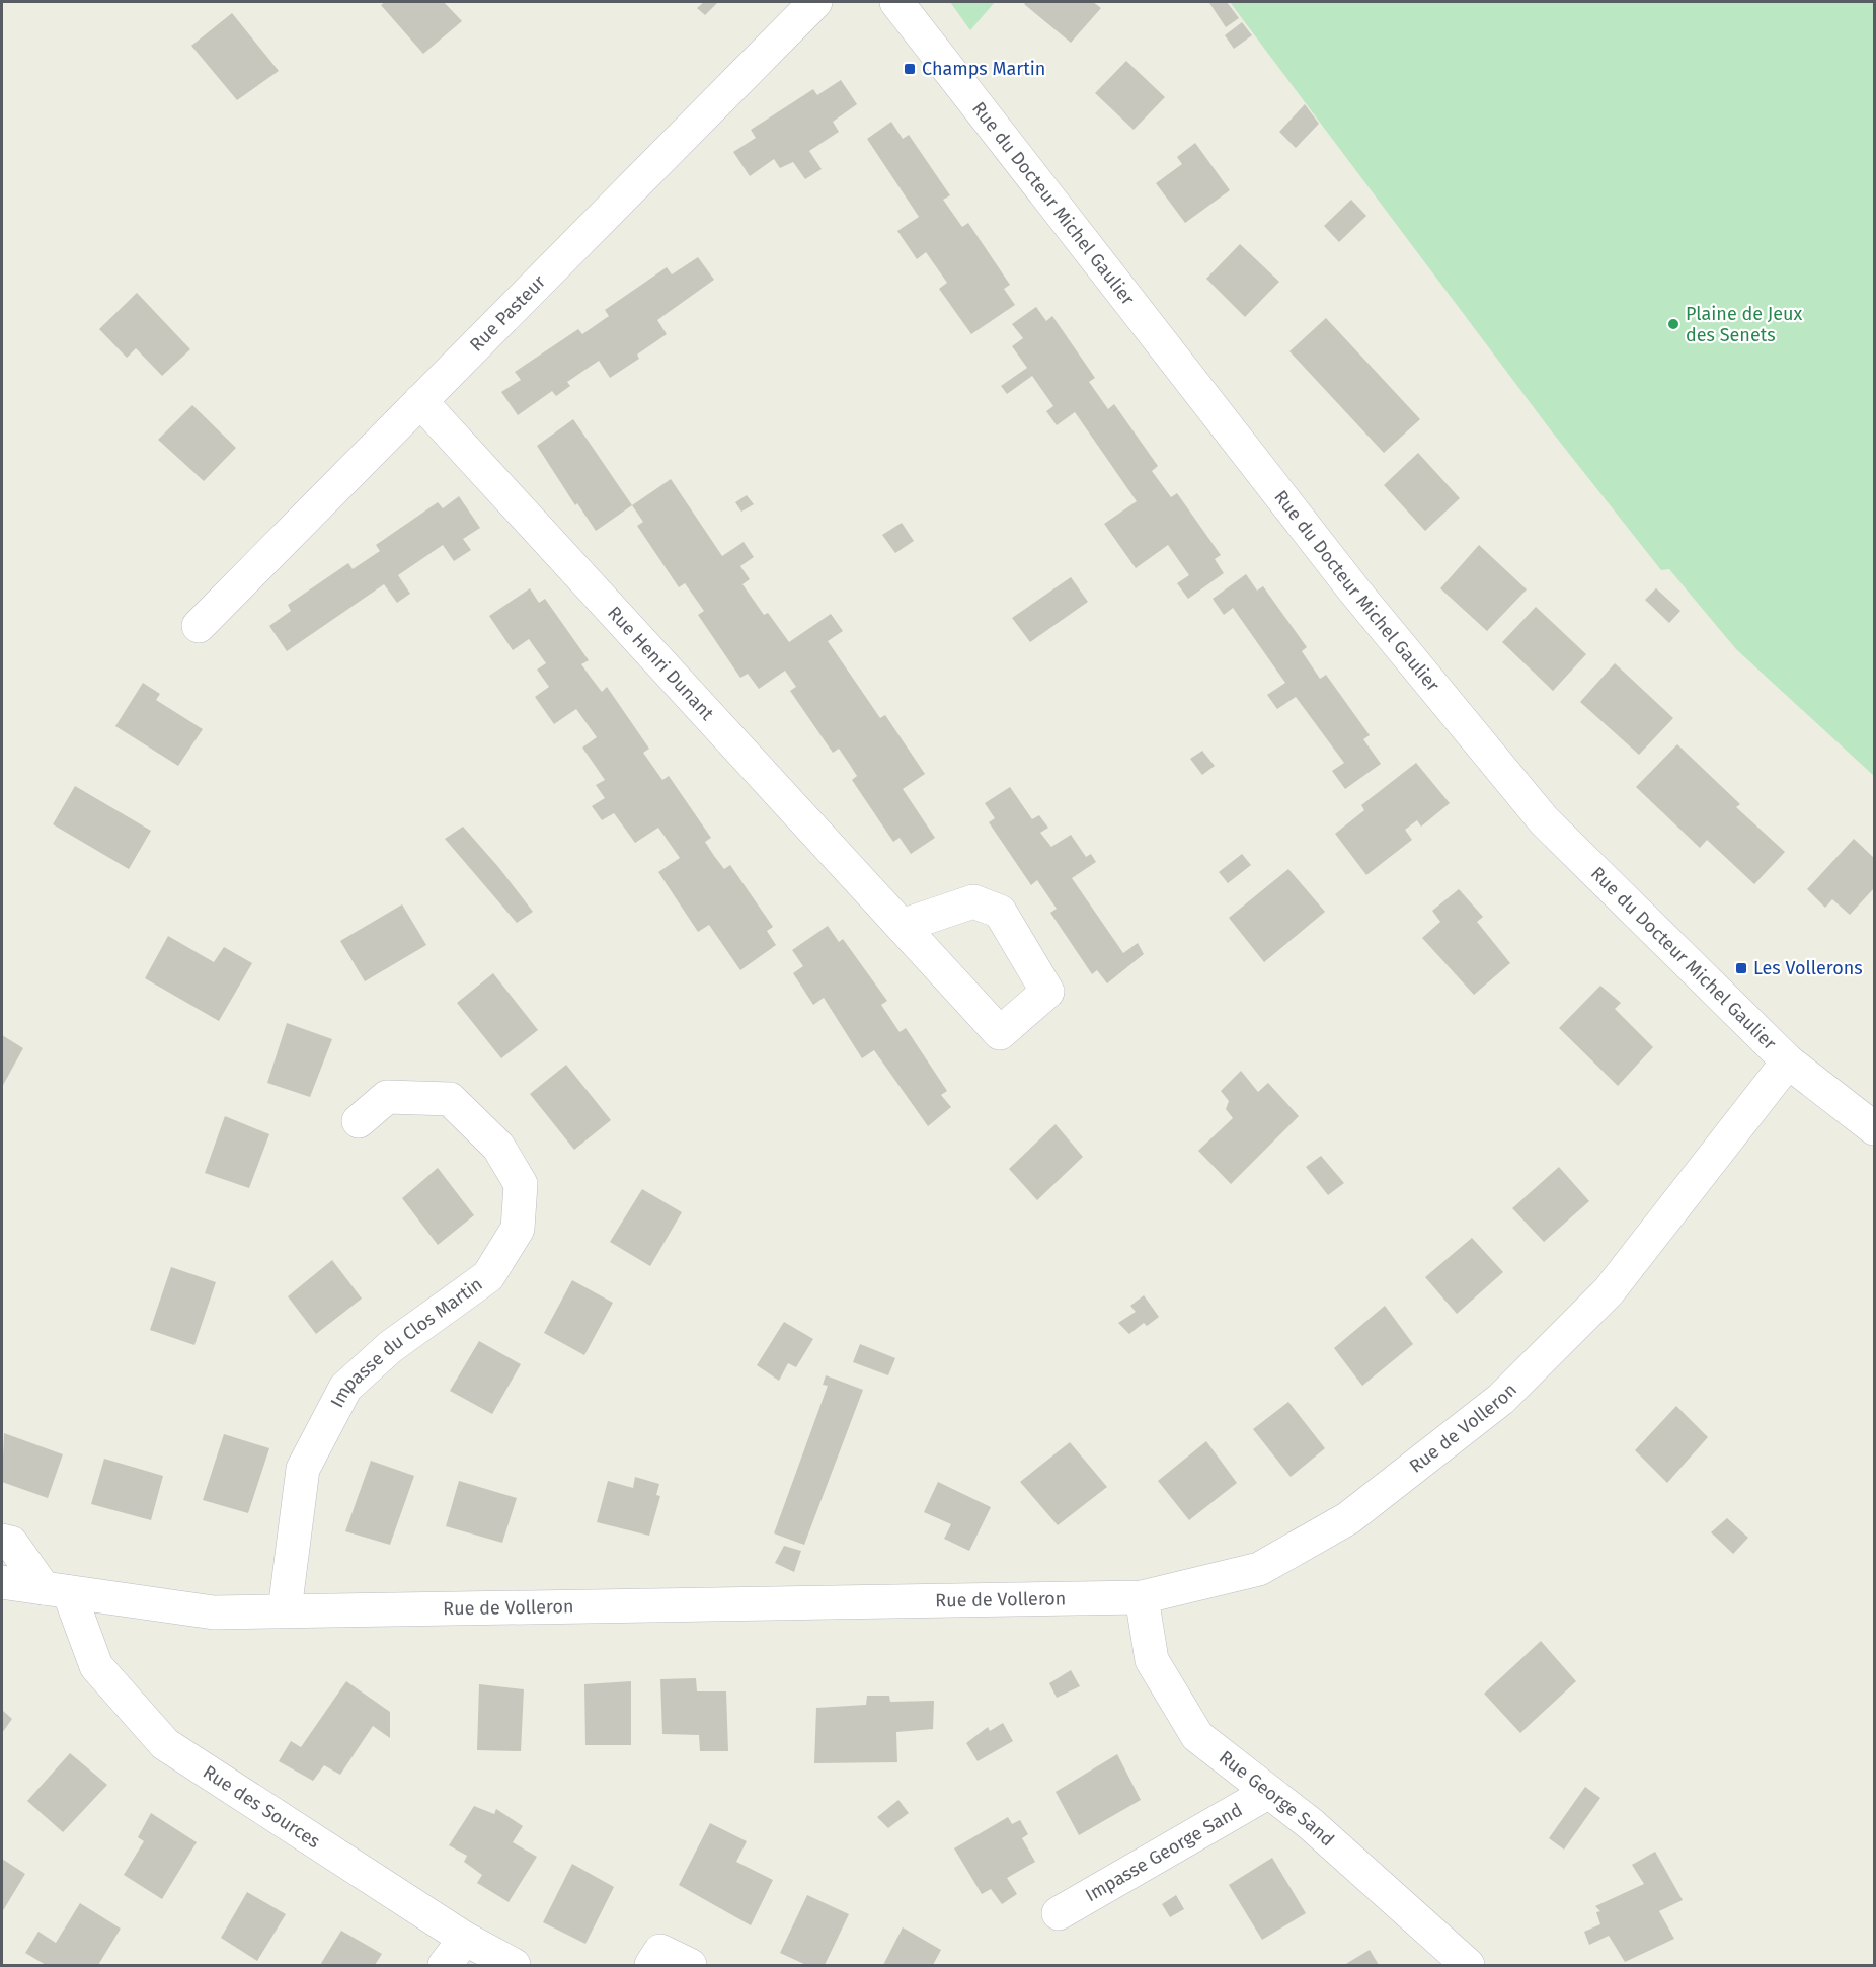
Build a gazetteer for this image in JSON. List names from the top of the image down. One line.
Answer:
{"streets":{"street":["Rue du Docteur Michel Gaulier","Rue Pasteur","Rue Henri Dunant","Impasse du Clos Martin","Rue de Volleron","Rue George Sand","Rue des Sources","Impasse George Sand"]},"crossings":[["Rue du Docteur Michel Gaulier","Rue de Volleron"],["Rue Pasteur","Rue Henri Dunant"],["Impasse du Clos Martin","Rue de Volleron"],["Rue de Volleron","Rue George Sand"],["Rue de Volleron","Rue des Sources"],["Rue George Sand","Impasse George Sand"]],"places":{"transit":["Champs Martin","Les Vollerons"],"other":["Plaine de Jeux des Senets"]}}
